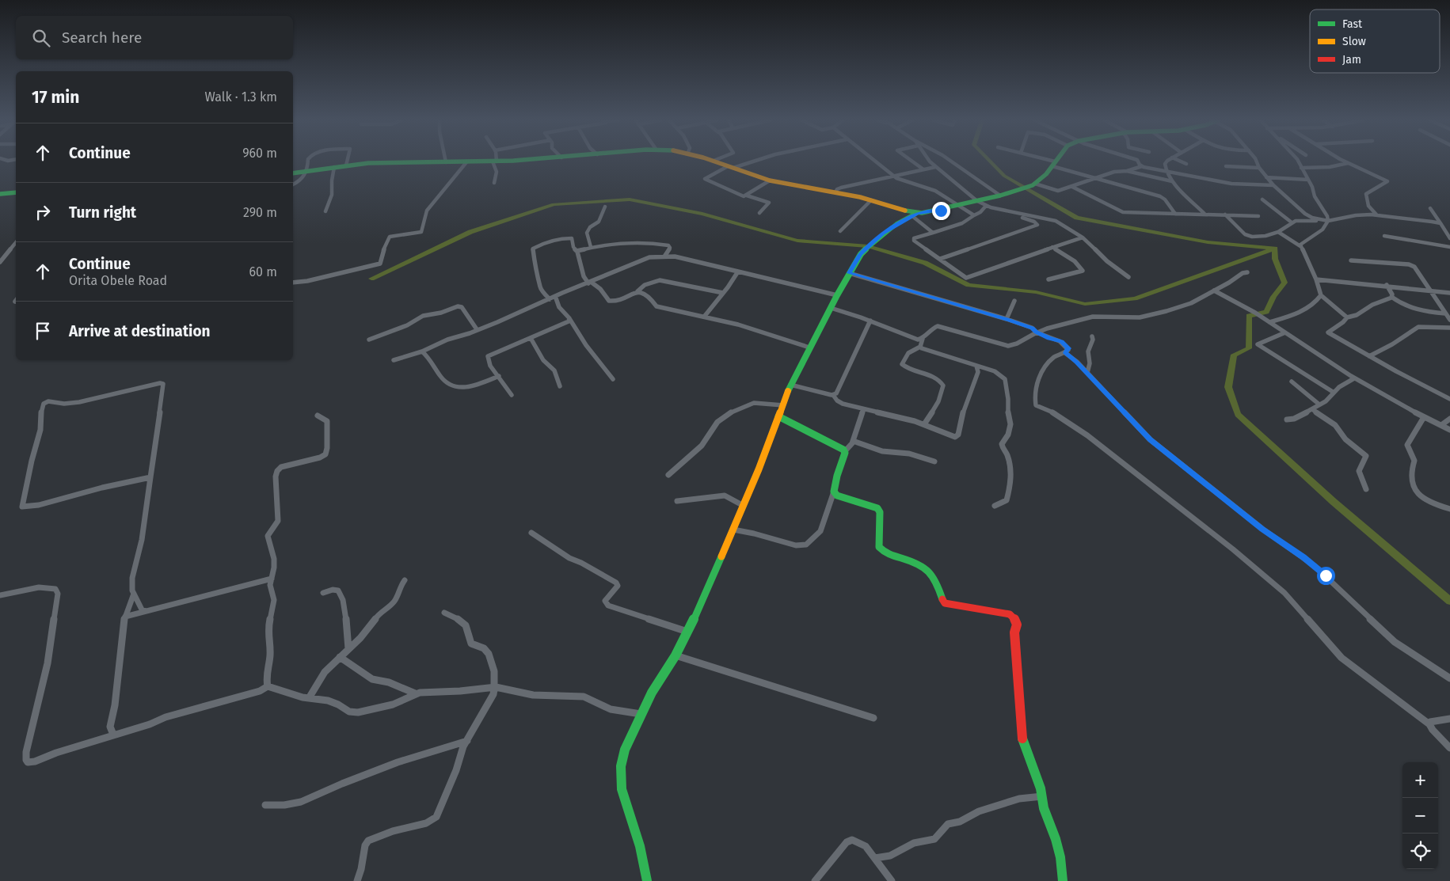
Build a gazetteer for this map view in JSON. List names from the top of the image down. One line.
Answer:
{"legend":["Fast","Slow","Jam"],"page":{"search":"Search here","heading":["17 min","Walk · 1.3 km"],"list":[["Continue","960 m"],["Turn right","290 m"],["Continue","Orita Obele Road","60 m"],"Arrive at destination"],"map_buttons":["+","−"]}}
